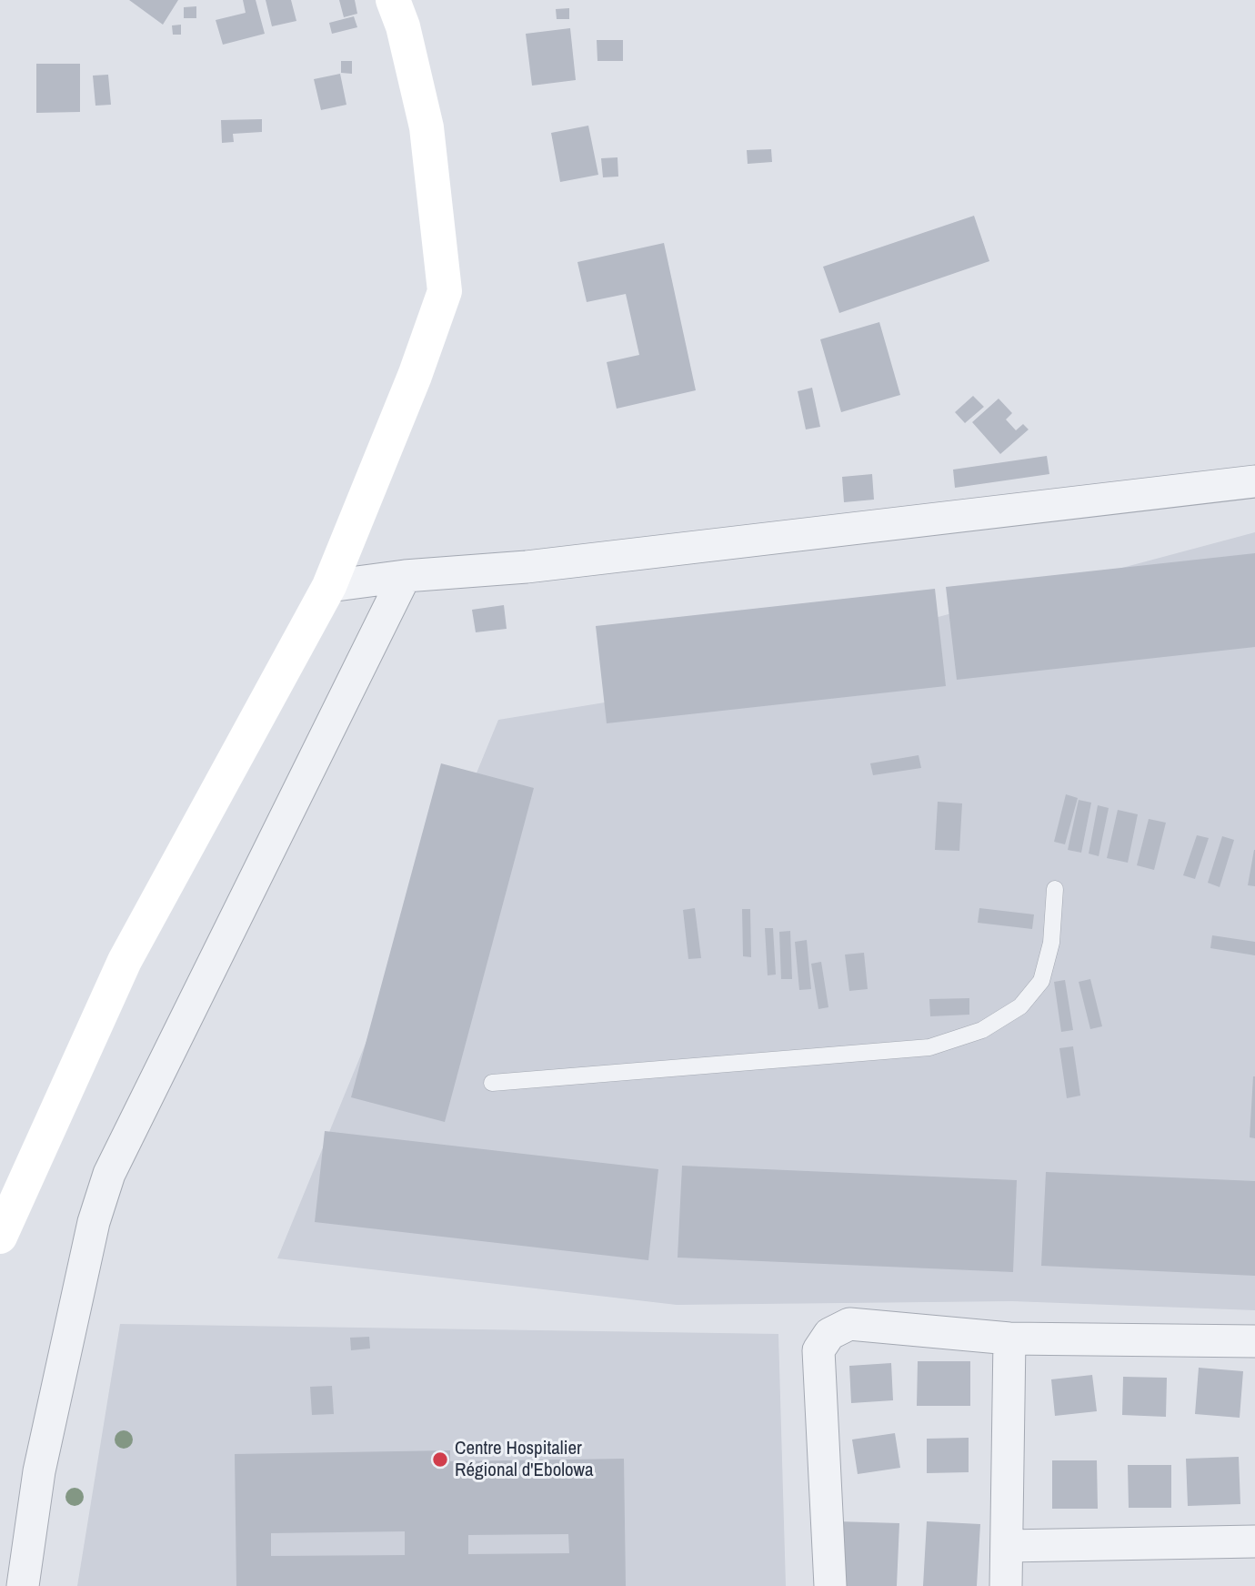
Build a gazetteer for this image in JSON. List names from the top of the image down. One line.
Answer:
{"places":["Centre Hospitalier Régional d'Ebolowa"]}
